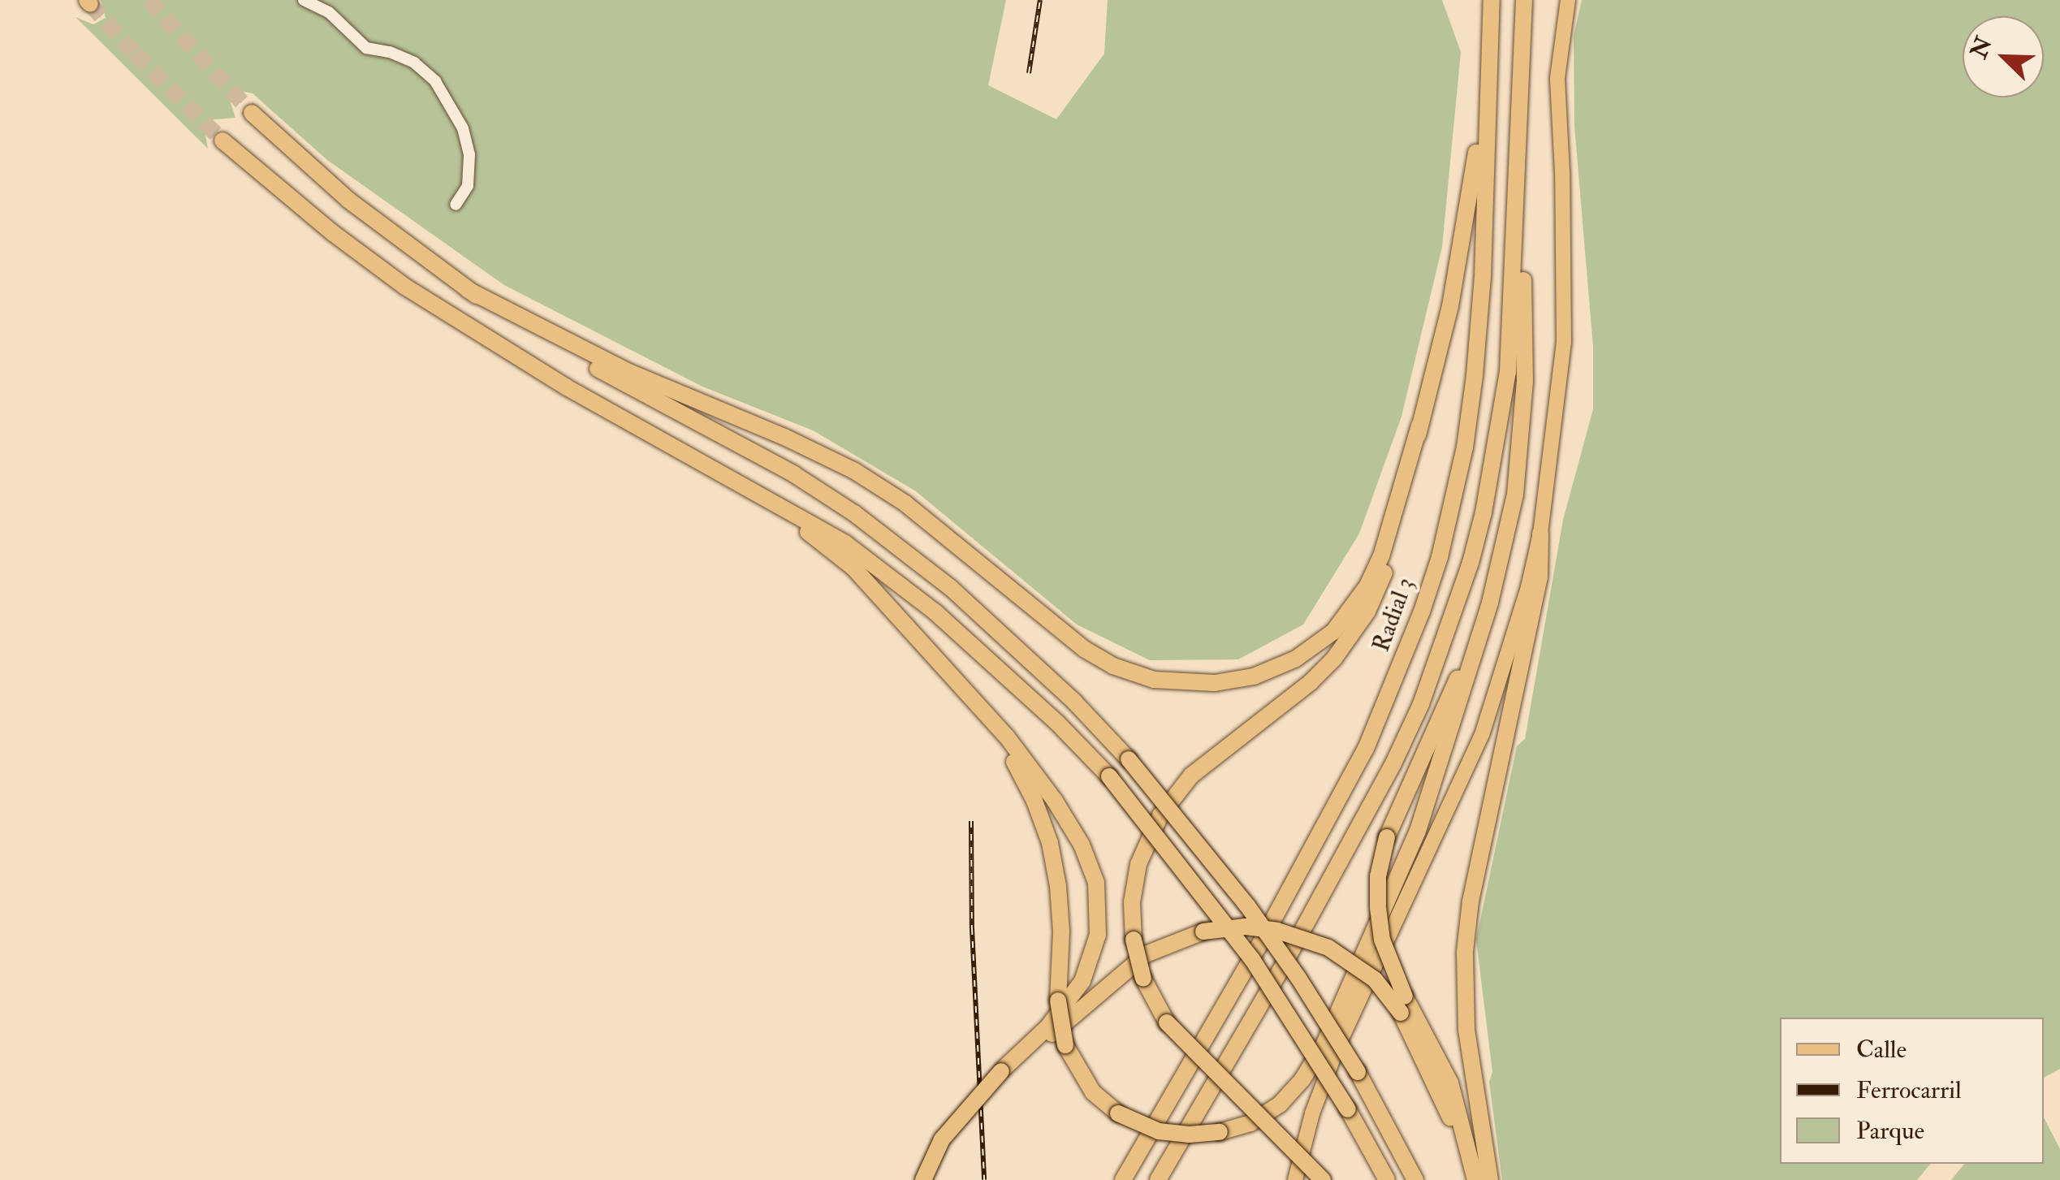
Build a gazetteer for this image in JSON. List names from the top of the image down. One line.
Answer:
{"streets":{"highway":["Radial 3"]},"legend":["Calle","Ferrocarril","Parque"],"north":"top left"}
